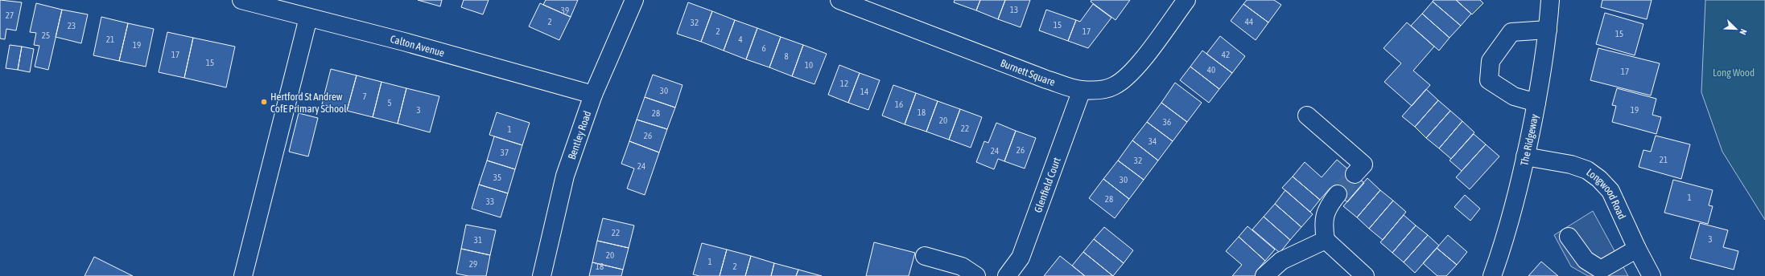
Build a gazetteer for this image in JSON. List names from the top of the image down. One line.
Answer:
{"streets":{"street":["Calton Avenue","Burnett Square","Bentley Road","The Ridgeway","Glenfield Court","Longwood Road"]},"crossings":[["Calton Avenue","Bentley Road"],["Burnett Square","Glenfield Court"],["The Ridgeway","Longwood Road"]],"parks":["Long Wood"],"places":["Hertford St Andrew CofE Primary School"],"house_numbers":["13","39","27","2","44","32","15","23","2","17","15","25","21","4","19","6","17","42","8","15","10","40","17","12","30","14","7","5","16","3","19","18","28","20","36","22","1","26","34","26","24","37","21","32","24","35","30","1","28","33","22","3","31","20","1","29","18","2"],"north":"bottom right"}
